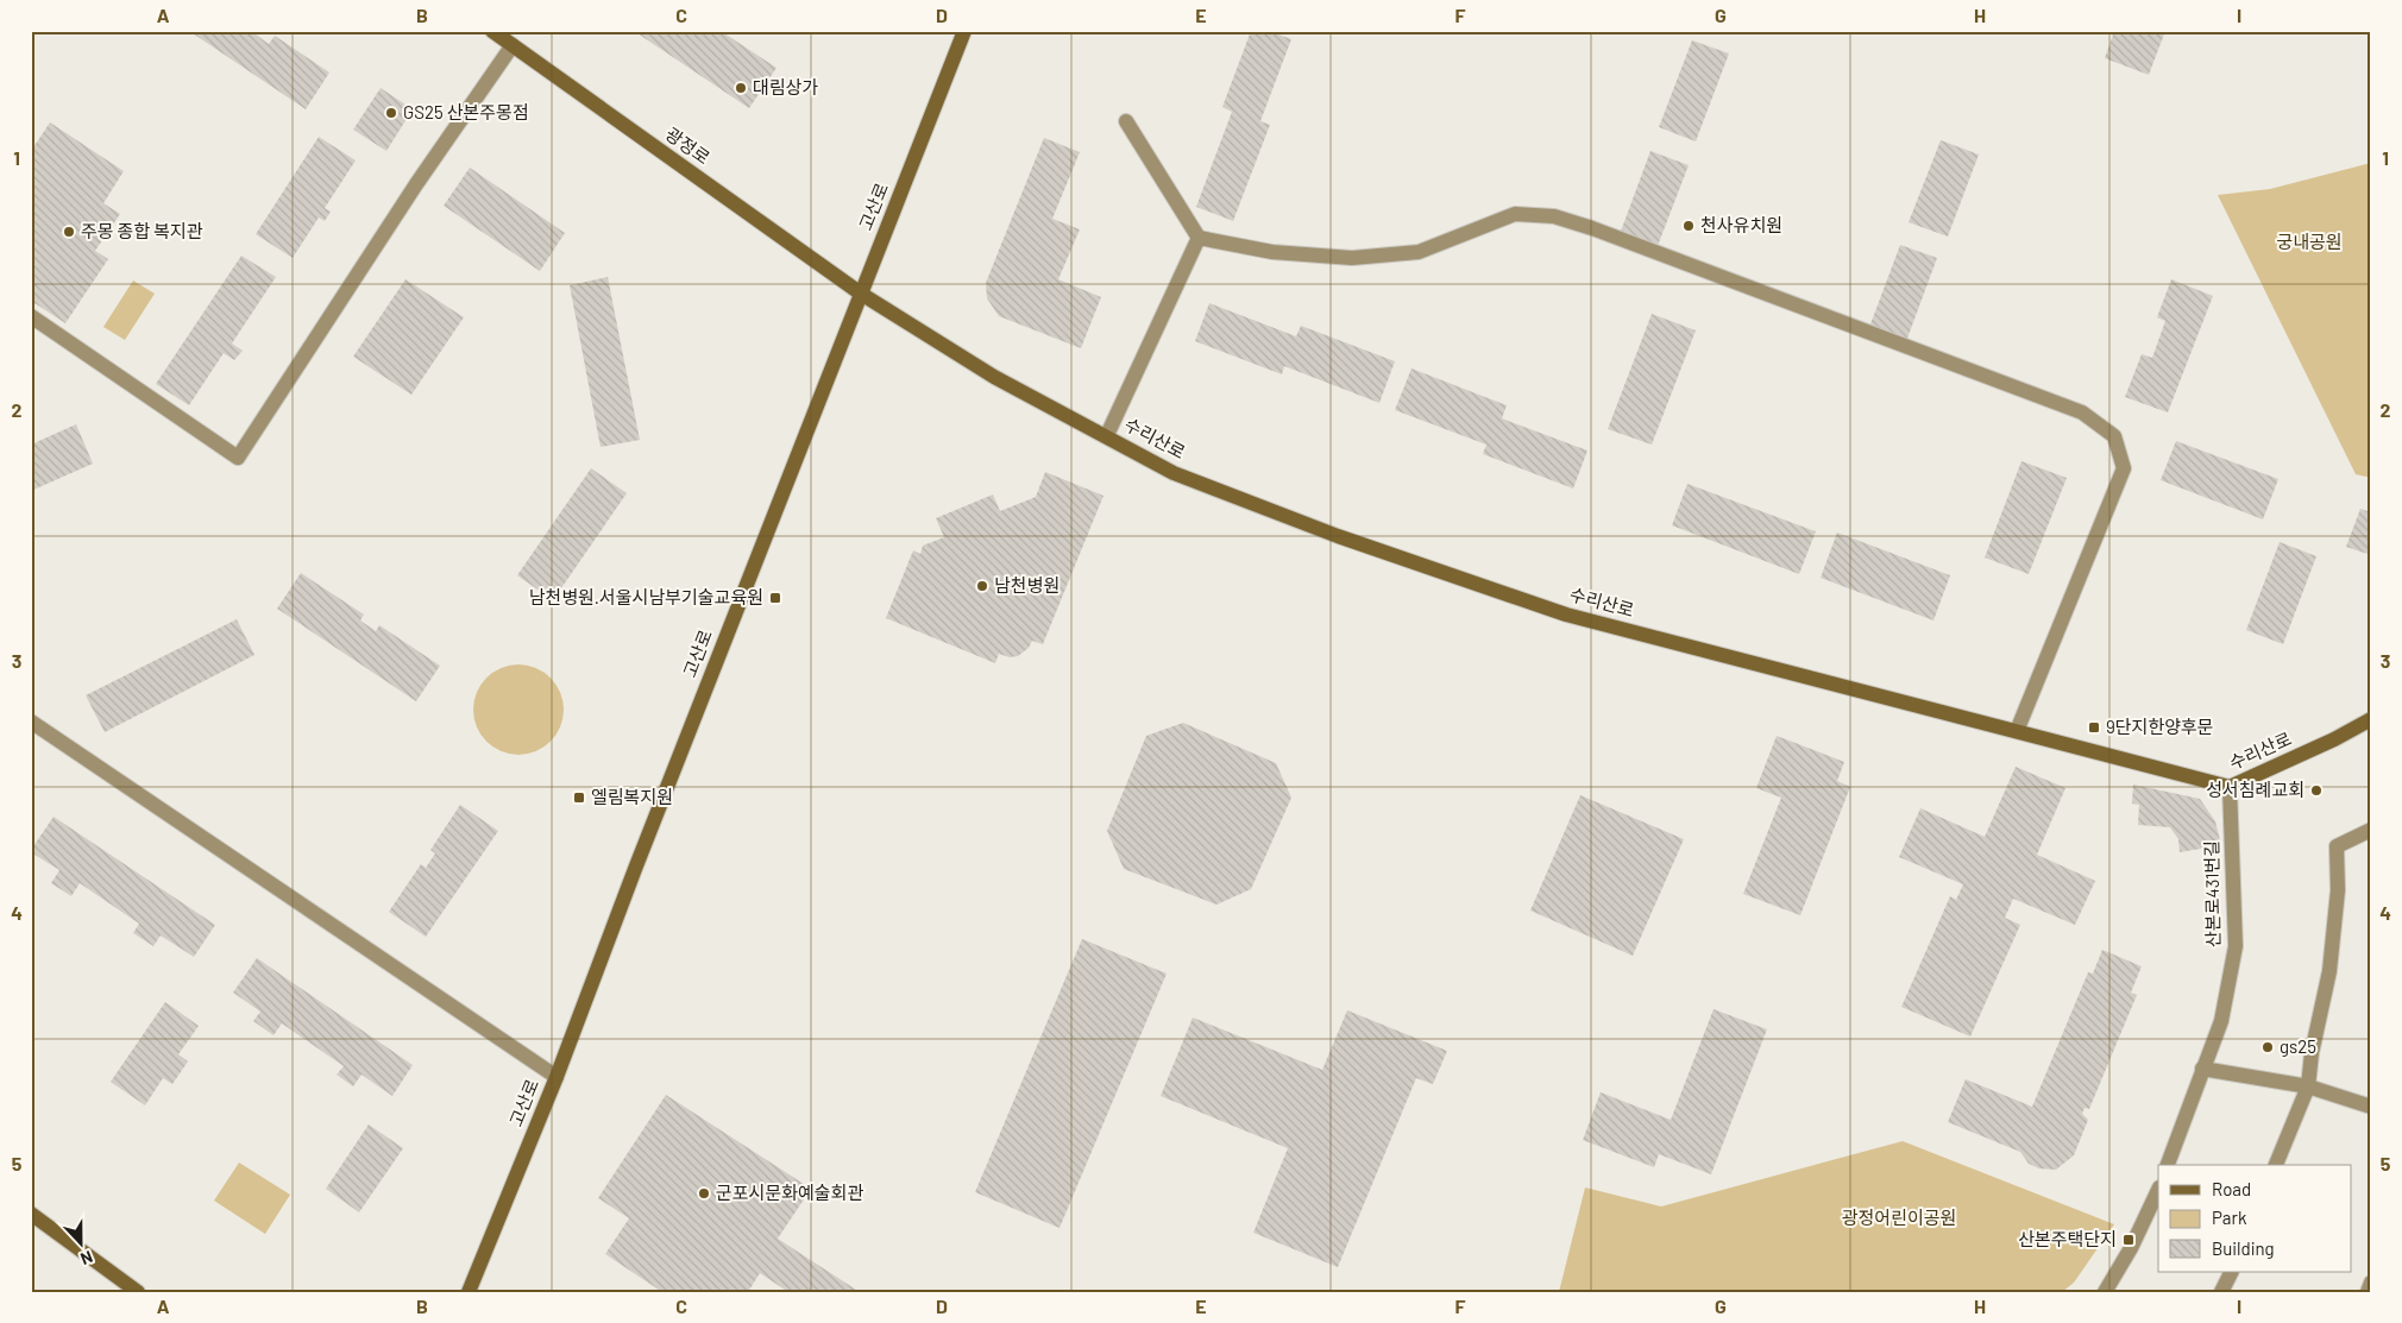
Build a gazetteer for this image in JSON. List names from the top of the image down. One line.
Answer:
{"streets":{"street":["광정로","고산로","수리산로","산본로431번길"]},"crossings":[["광정로","고산로"],["광정로","수리산로"],["고산로","수리산로"],["수리산로","산본로431번길"]],"parks":["궁내공원","광정어린이공원"],"places":{"other":["대림상가","GS25 산본주몽점","천사유치원","주몽 종합 복지관","남천병원","성서침례교회","gs25","군포시문화예술회관"],"transit":["남천병원.서울시남부기술교육원","9단지한양후문","엘림복지원","산본주택단지"]},"legend":["Road","Park","Building"],"north":"bottom","grid":{"columns":["A","B","C","D","E","F","G","H","I"],"rows":["1","2","3","4","5"]}}
